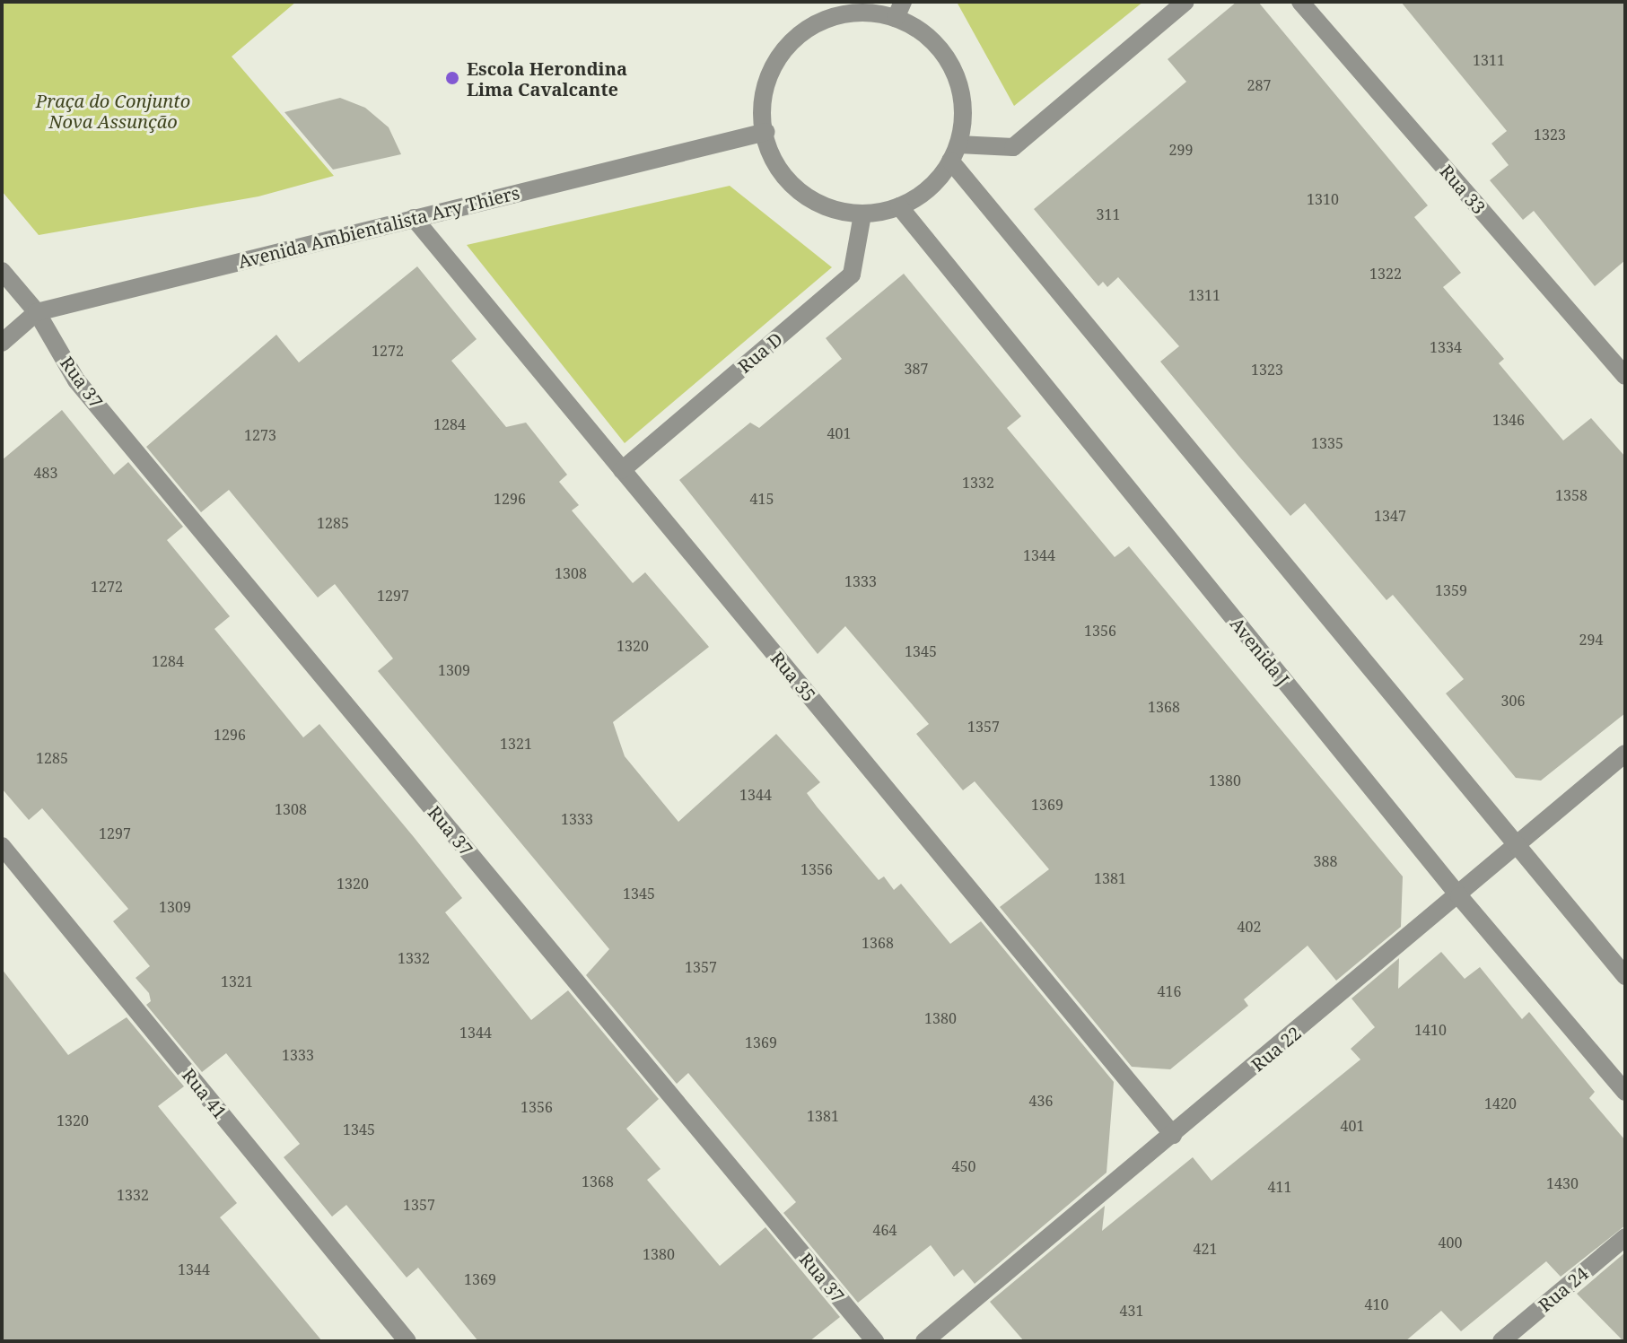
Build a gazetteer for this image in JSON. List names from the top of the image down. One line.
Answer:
{"streets":{"street":["Rua 33","Avenida Ambientalista Ary Thiers","Rua D","Rua 37","Avenida J","Rua 35","Rua 22","Rua 41","Rua 24"]},"crossings":[["Avenida Ambientalista Ary Thiers","Rua D"],["Avenida Ambientalista Ary Thiers","Rua 37"],["Avenida Ambientalista Ary Thiers","Avenida J"],["Avenida Ambientalista Ary Thiers","Rua 35"],["Rua D","Avenida J"],["Rua D","Rua 35"],["Avenida J","Rua 22"],["Rua 35","Rua 22"]],"parks":["Praça do Conjunto Nova Assunção"],"places":["Escola Herondina Lima Cavalcante"],"house_numbers":["1311","287","1323","299","1310","311","1322","1311","1334","1272","387","1323","1346","1284","401","1273","1335","483","1332","1358","1296","415","1347","1285","1344","1308","1333","1272","1359","1297","1356","294","1320","1345","1284","1309","306","1368","1357","1296","1321","1285","1380","1344","1369","1308","1333","1297","388","1356","1381","1320","1345","1309","402","1368","1332","1357","1321","416","1380","1410","1344","1369","1333","436","1420","1356","1381","1320","401","1345","450","1368","1430","411","1332","1357","464","400","421","1380","1344","1369","410","431"]}
